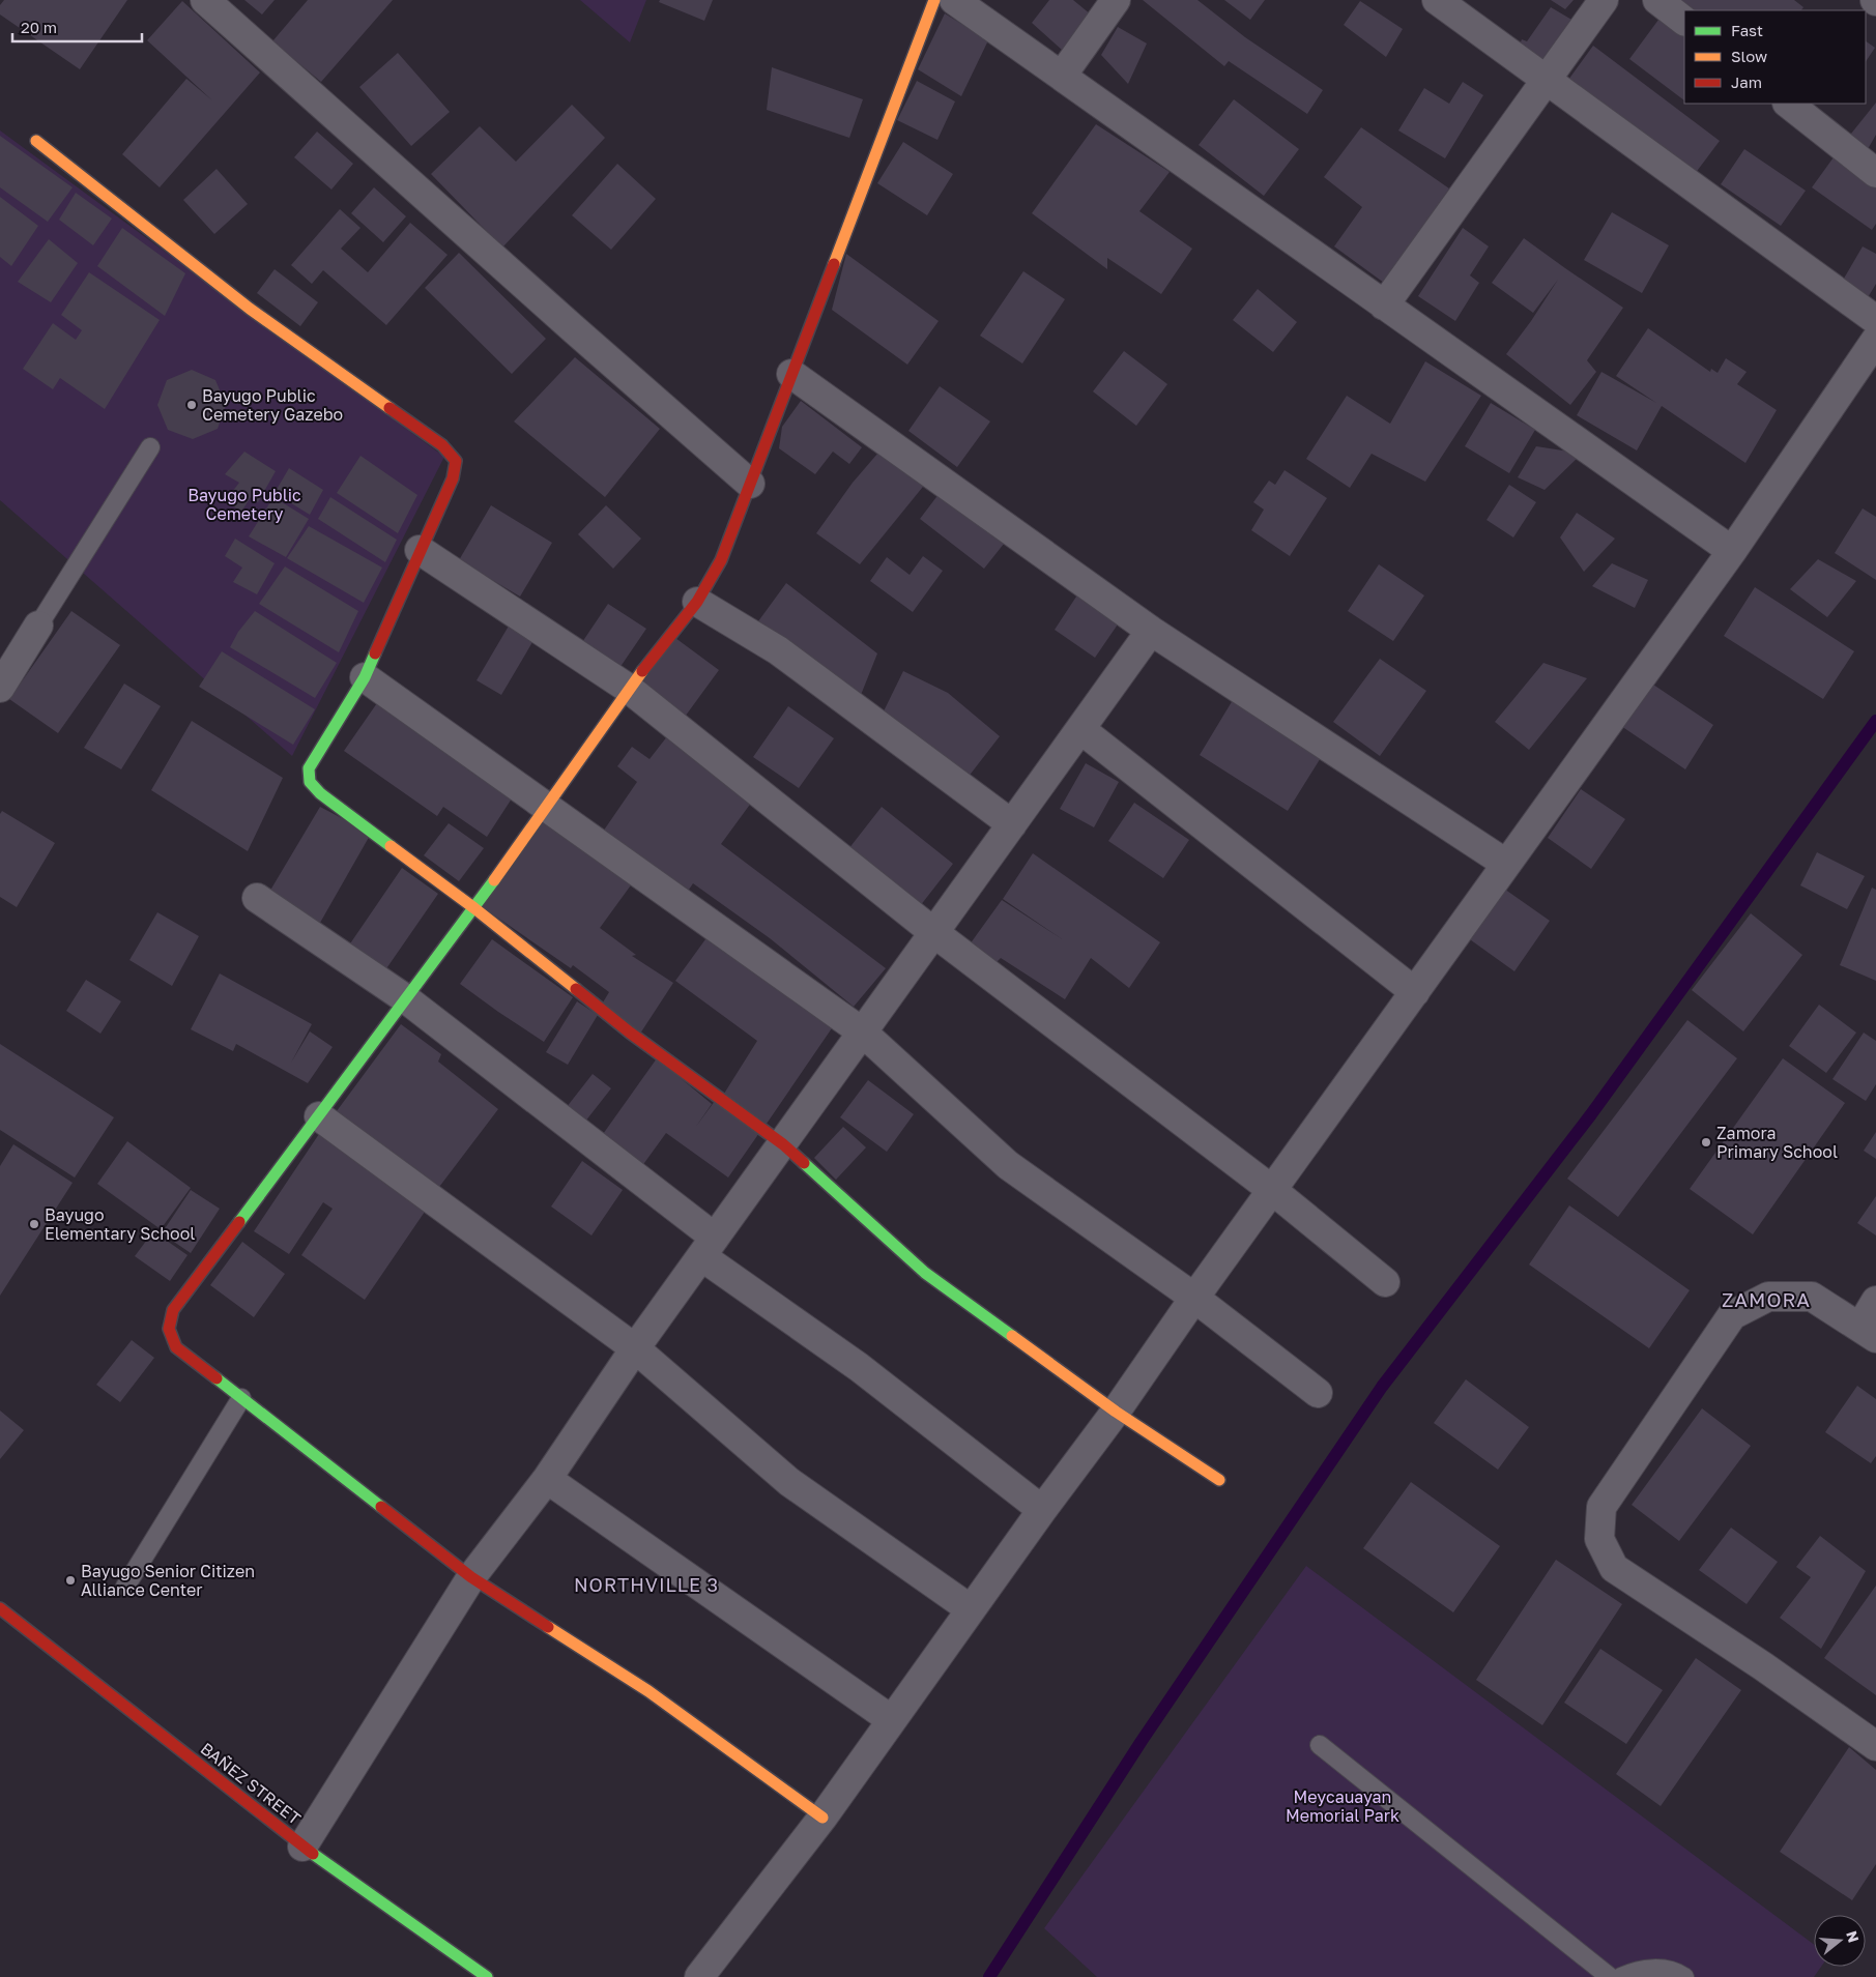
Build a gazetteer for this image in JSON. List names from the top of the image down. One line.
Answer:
{"streets":{"street":["BAÑEZ STREET"]},"districts":["ZAMORA","NORTHVILLE 3"],"parks":["Bayugo Public Cemetery","Meycauayan Memorial Park"],"places":["Bayugo Public Cemetery Gazebo","Zamora Primary School","Bayugo Elementary School","Bayugo Senior Citizen Alliance Center"],"legend":["Fast","Slow","Jam"],"scale_bar":"20 m","north":"right"}
